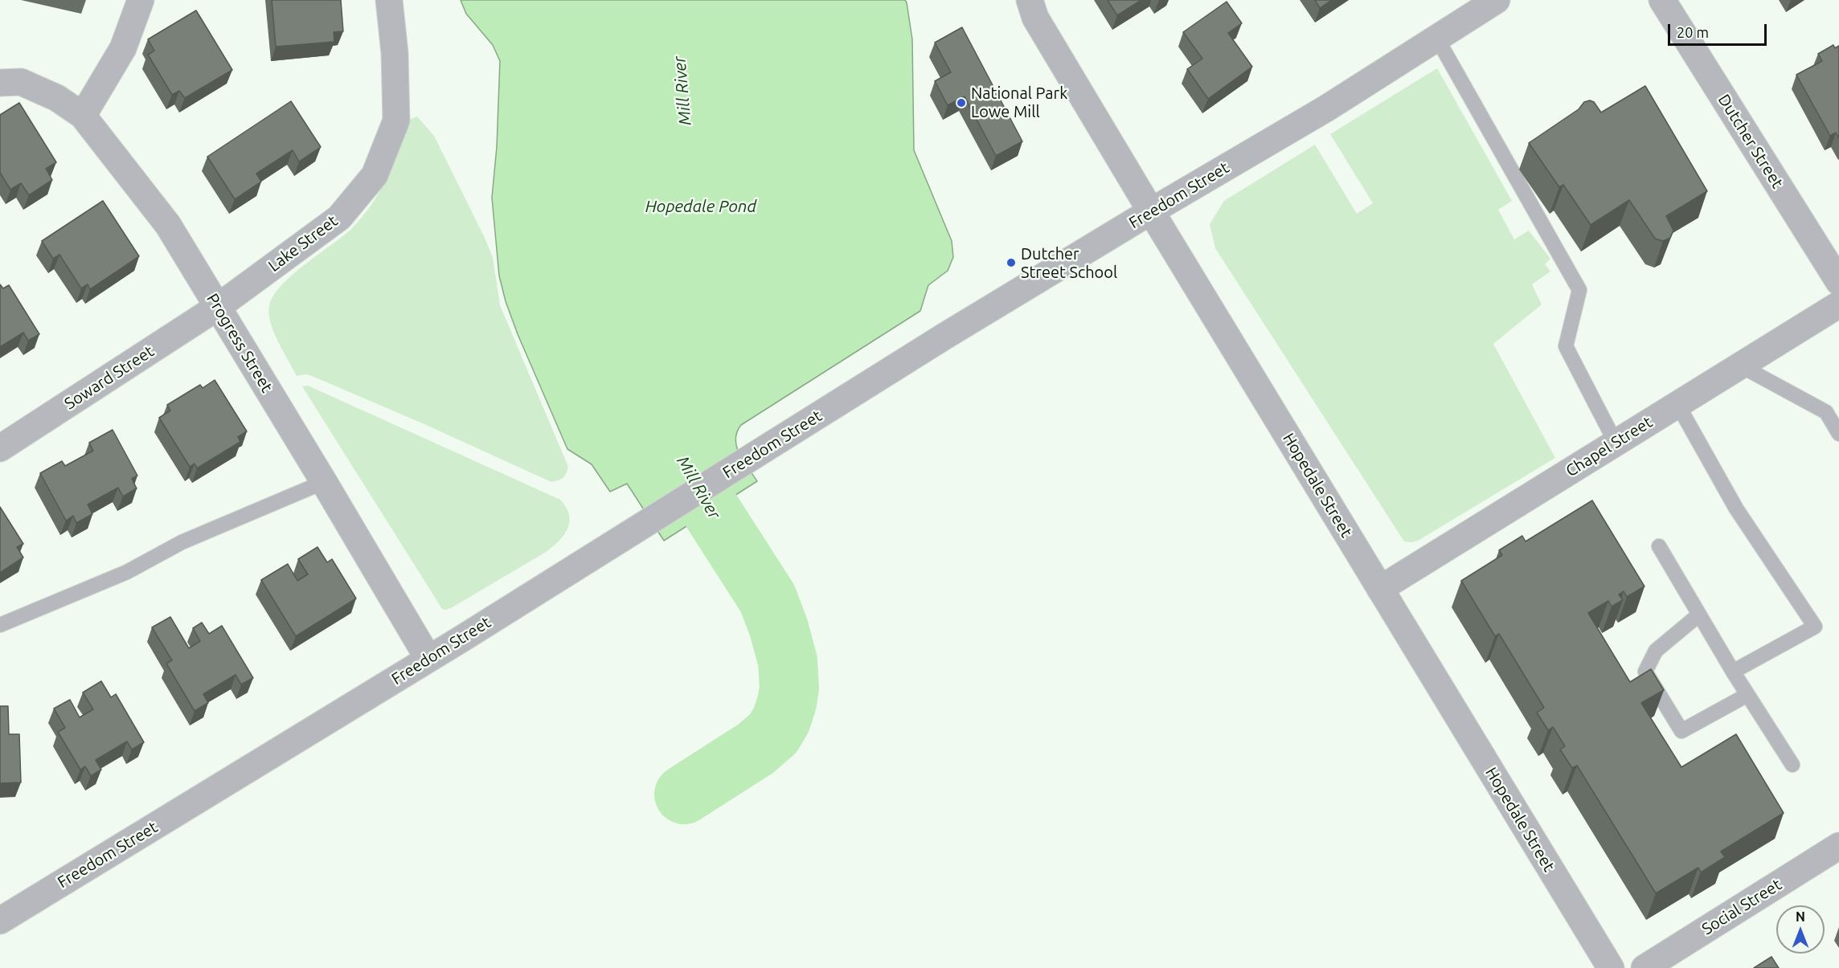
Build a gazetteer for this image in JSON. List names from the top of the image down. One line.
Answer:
{"streets":{"street":["Dutcher Street","Freedom Street","Lake Street","Progress Street","Soward Street","Chapel Street","Hopedale Street","Social Street"]},"crossings":[["Freedom Street","Progress Street"],["Freedom Street","Hopedale Street"],["Lake Street","Progress Street"],["Lake Street","Soward Street"],["Progress Street","Soward Street"],["Chapel Street","Hopedale Street"]],"water":["Mill River","Hopedale Pond"],"places":["National Park Lowe Mill","Dutcher Street School"],"scale_bar":"20 m","north":"top"}
